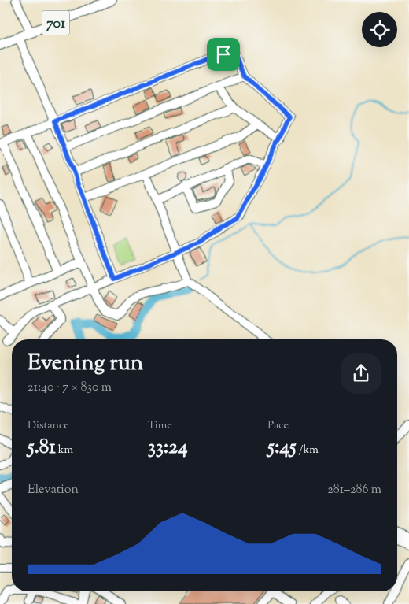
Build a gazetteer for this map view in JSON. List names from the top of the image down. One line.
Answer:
{"streets":{"main road":["701"]},"page":{"heading":["Evening run","21:40 · 7 × 830 m"],"stats":[["Distance","5.81 km"],["Time","33:24"],["Pace","5:45 /km"]],"chart":["Elevation","281–286 m"]}}
